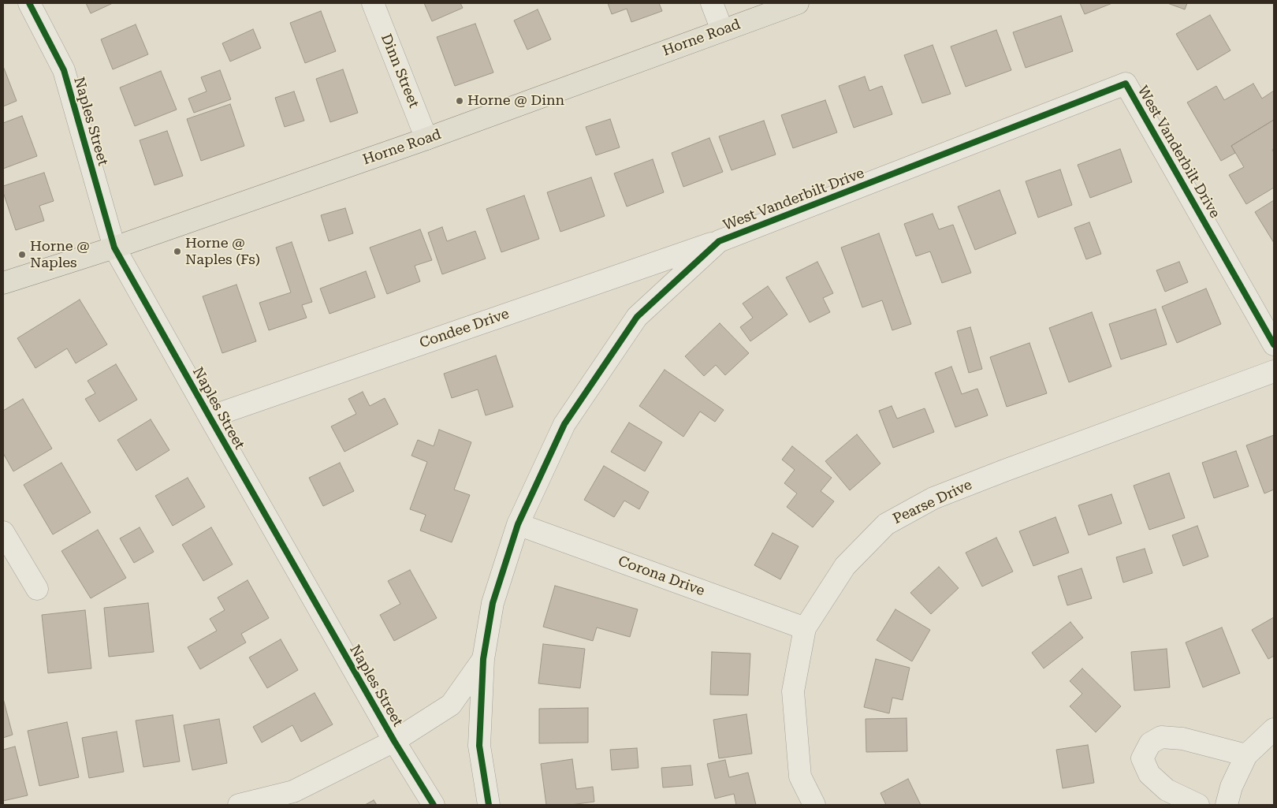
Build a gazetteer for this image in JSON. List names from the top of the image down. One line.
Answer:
{"streets":{"main road":["Horne Road"],"street":["Dinn Street","Naples Street","West Vanderbilt Drive","Condee Drive","Pearse Drive","Corona Drive"]},"crossings":[["Horne Road","Dinn Street"],["Horne Road","Naples Street"],["Naples Street","Condee Drive"],["West Vanderbilt Drive","Condee Drive"],["West Vanderbilt Drive","Corona Drive"],["Pearse Drive","Corona Drive"]],"places":["Horne @ Dinn","Horne @ Naples (Fs)","Horne @ Naples"]}
